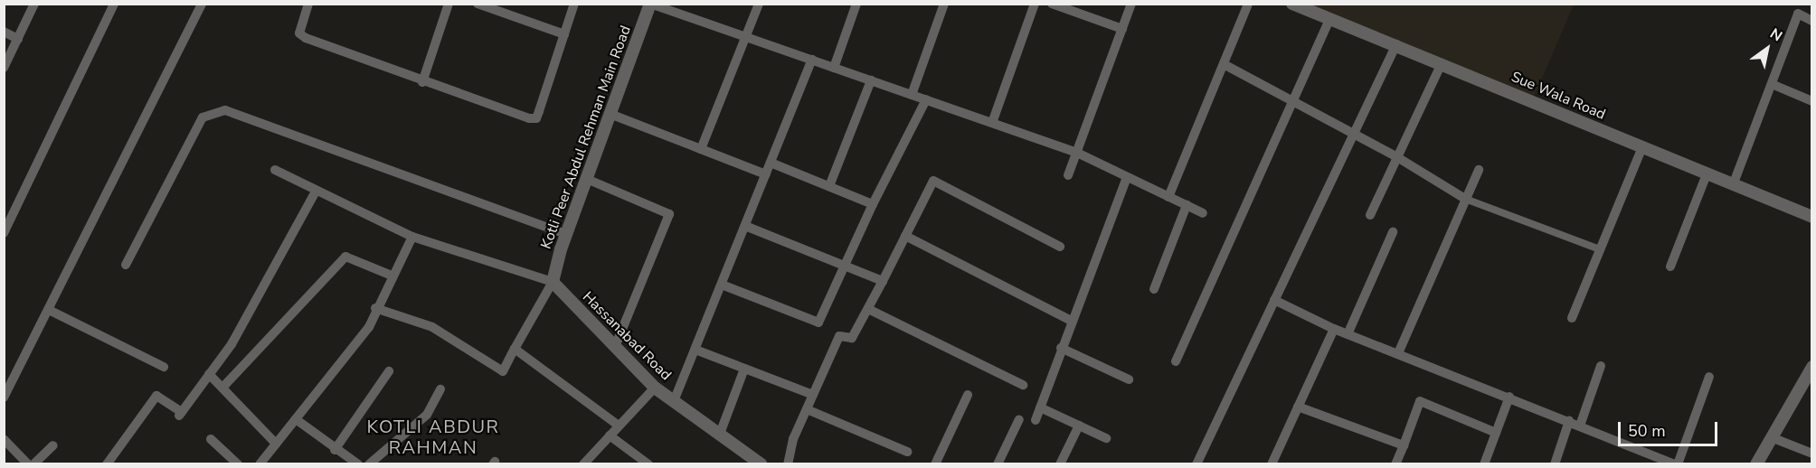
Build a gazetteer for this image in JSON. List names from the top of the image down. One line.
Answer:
{"streets":{"street":["Sue Wala Road","Kotli Peer Abdul Rehman Main Road","Hassanabad Road"]},"crossings":[["Kotli Peer Abdul Rehman Main Road","Hassanabad Road"]],"districts":["KOTLI ABDUR RAHMAN"],"scale_bar":"50 m","north":"top right"}
